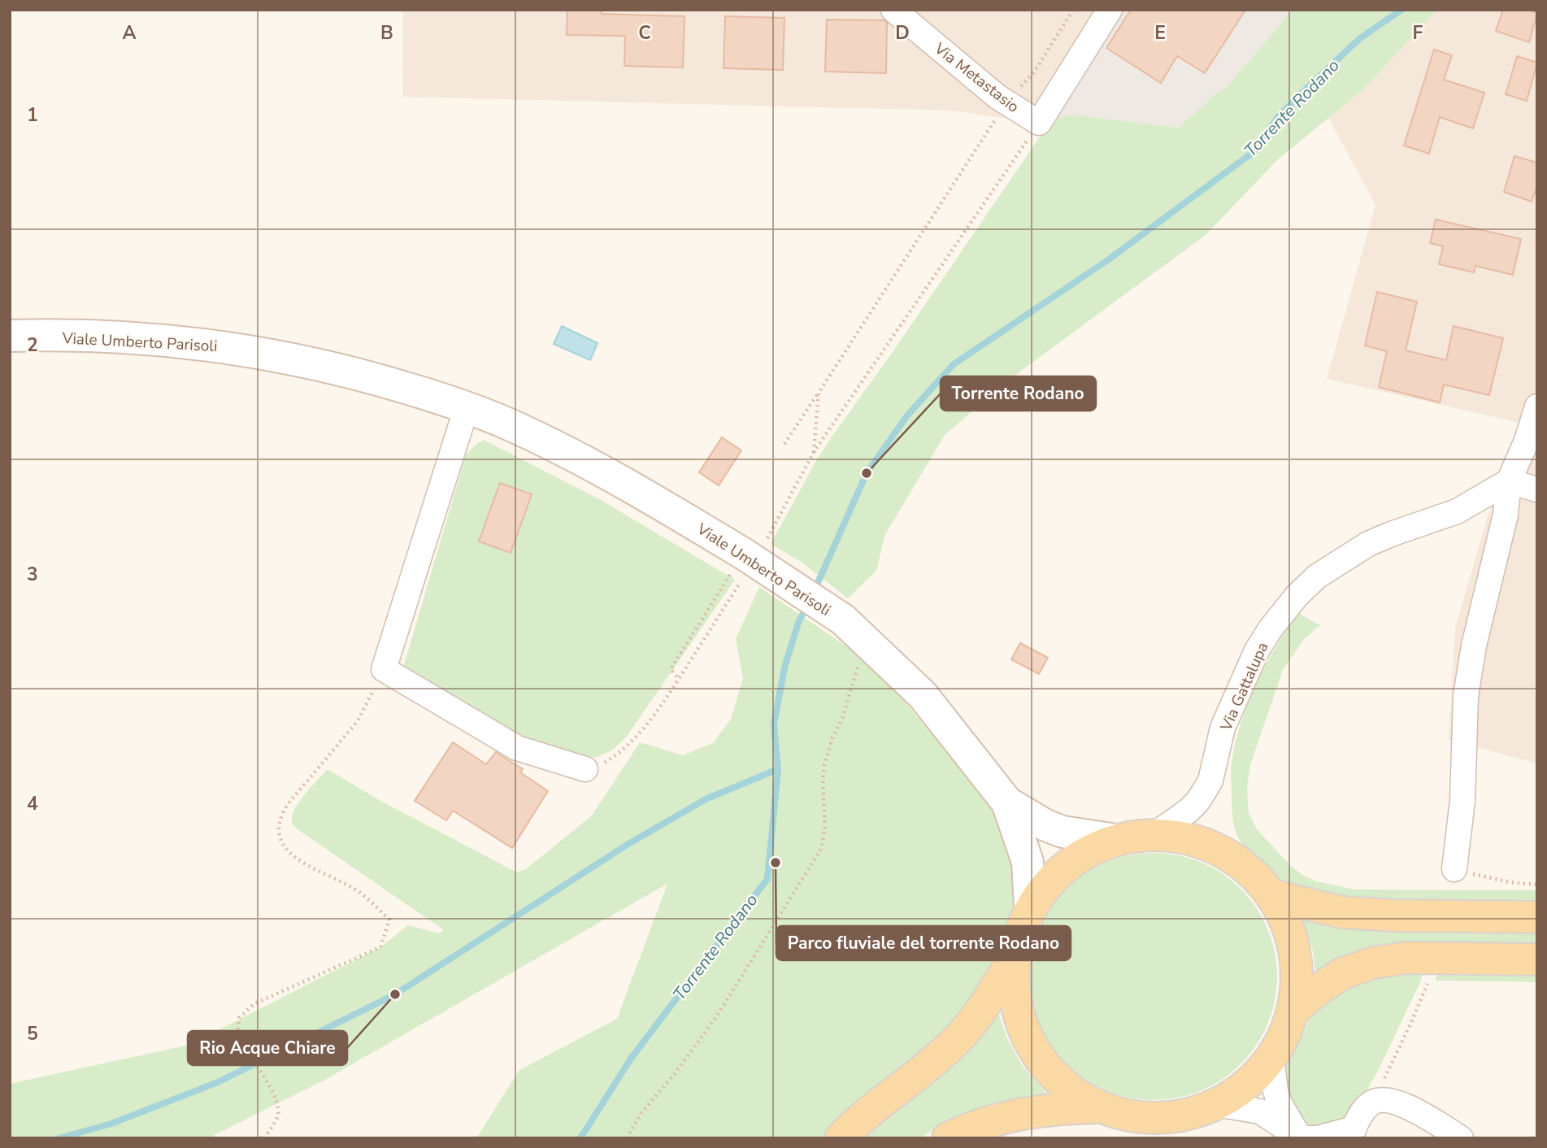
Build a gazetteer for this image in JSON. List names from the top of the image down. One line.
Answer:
{"streets":{"main road":["Viale Umberto Parisoli"],"street":["Via Metastasio","Via Gattalupa"]},"water":["Torrente Rodano"],"places":["Torrente Rodano","Parco fluviale del torrente Rodano","Rio Acque Chiare"],"grid":{"columns":["A","B","C","D","E","F"],"rows":["1","2","3","4","5"]}}
